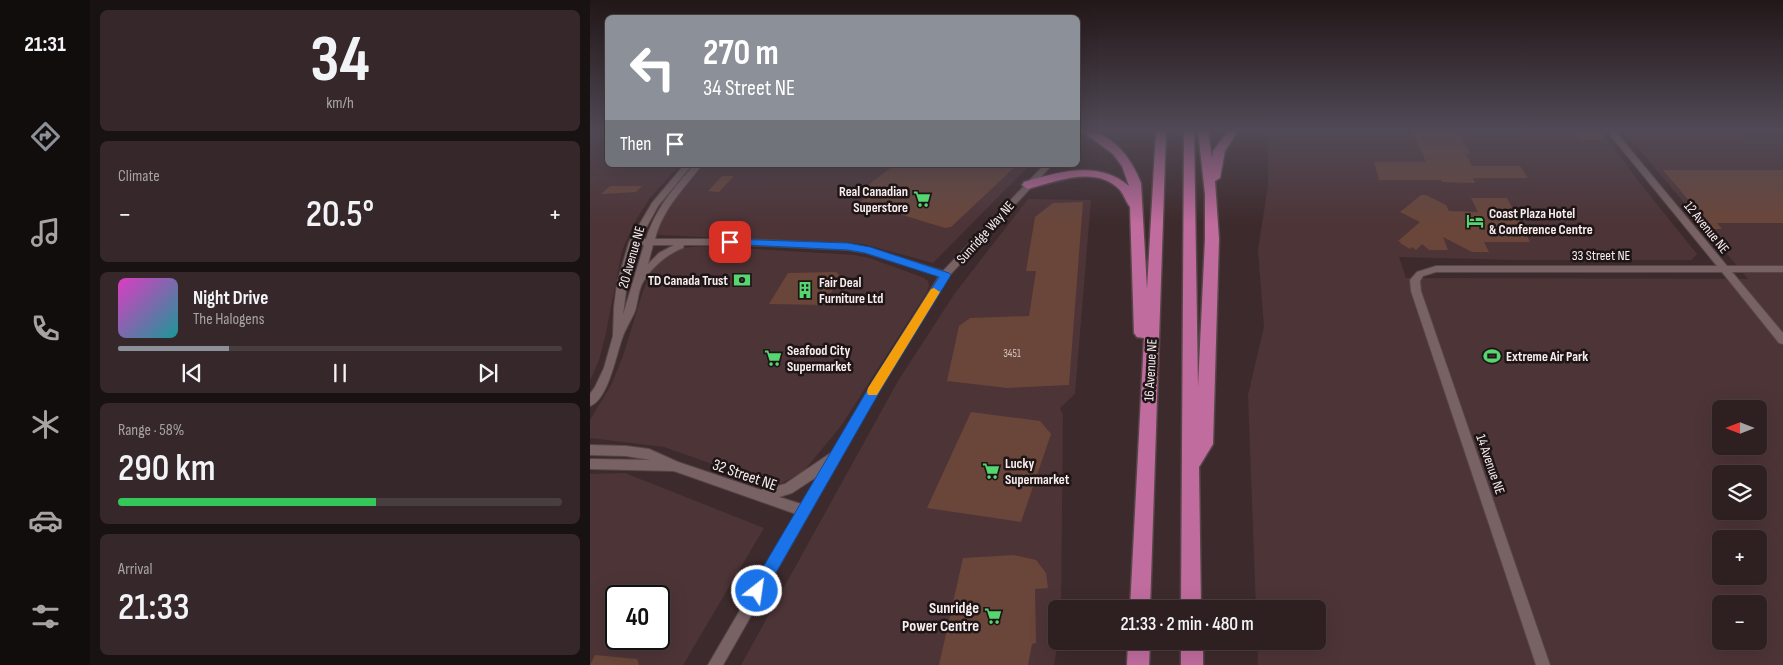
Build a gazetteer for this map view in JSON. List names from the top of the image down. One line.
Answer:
{"streets":{"highway":["16 Avenue NE"],"street":["12 Avenue NE","Sunridge Way NE","33 Street NE","20 Avenue NE","14 Avenue NE","32 Street NE"]},"crossings":[["12 Avenue NE","33 Street NE"],["Sunridge Way NE","32 Street NE"],["33 Street NE","14 Avenue NE"]],"places":{"supermarket":["Real Canadian Superstore","Seafood City Supermarket","Lucky Supermarket","Sunridge Power Centre"],"hotel":["Coast Plaza Hotel & Conference Centre"],"bank":["TD Canada Trust"],"building":["Fair Deal Furniture Ltd"],"sports":["Extreme Air Park"]},"house_numbers":["3451"],"north":"left","page":{"tabs":"21:31","tile":[["34","km/h"],"Climate",["Range · 58%","290 km"],["Arrival","21:33"]],"turn":["270 m","34 Street NE"],"then":"Then","heat":["−","20.5°","+"],"song":["Night Drive","The Halogens"],"map_buttons":["+","−"],"limit":"40","trip":"21:33 · 2 min · 480 m"}}
